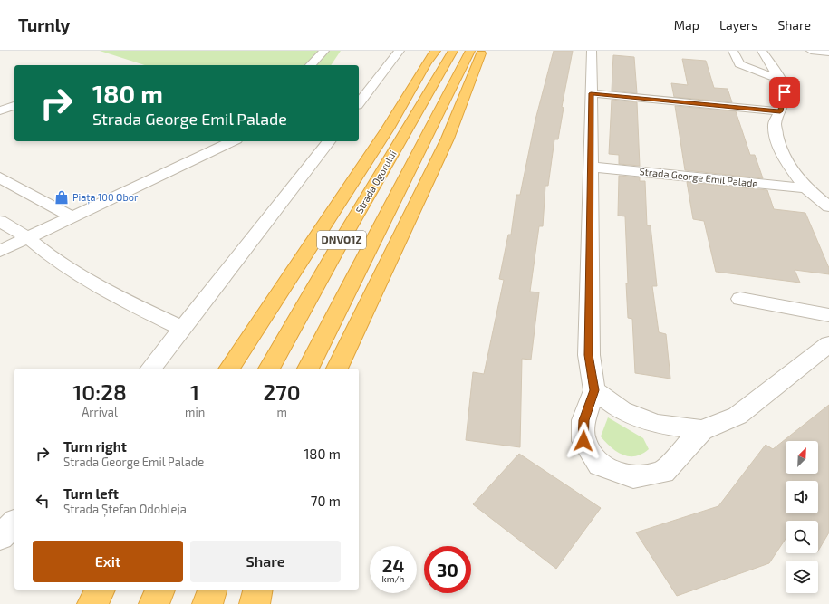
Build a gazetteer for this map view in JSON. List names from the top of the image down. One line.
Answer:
{"streets":{"highway":["Strada Ogorului","DNVO1Z"],"street":["Strada George Emil Palade"]},"places":{"shop":["Piața 100 Obor"]},"north":"top right","page":{"header":"Turnly","nav":["Map","Layers","Share"],"turn":["180 m","Strada George Emil Palade"],"eta":["10:28","Arrival","1","min","270","m"],"list":[{"name":"Turn right","note":"Strada George Emil Palade","value":"180 m"},{"name":"Turn left","note":"Strada Ștefan Odobleja","value":"70 m"}],"buttons":["Exit","Share"],"speed":"24 km/h","limit":"30"}}
